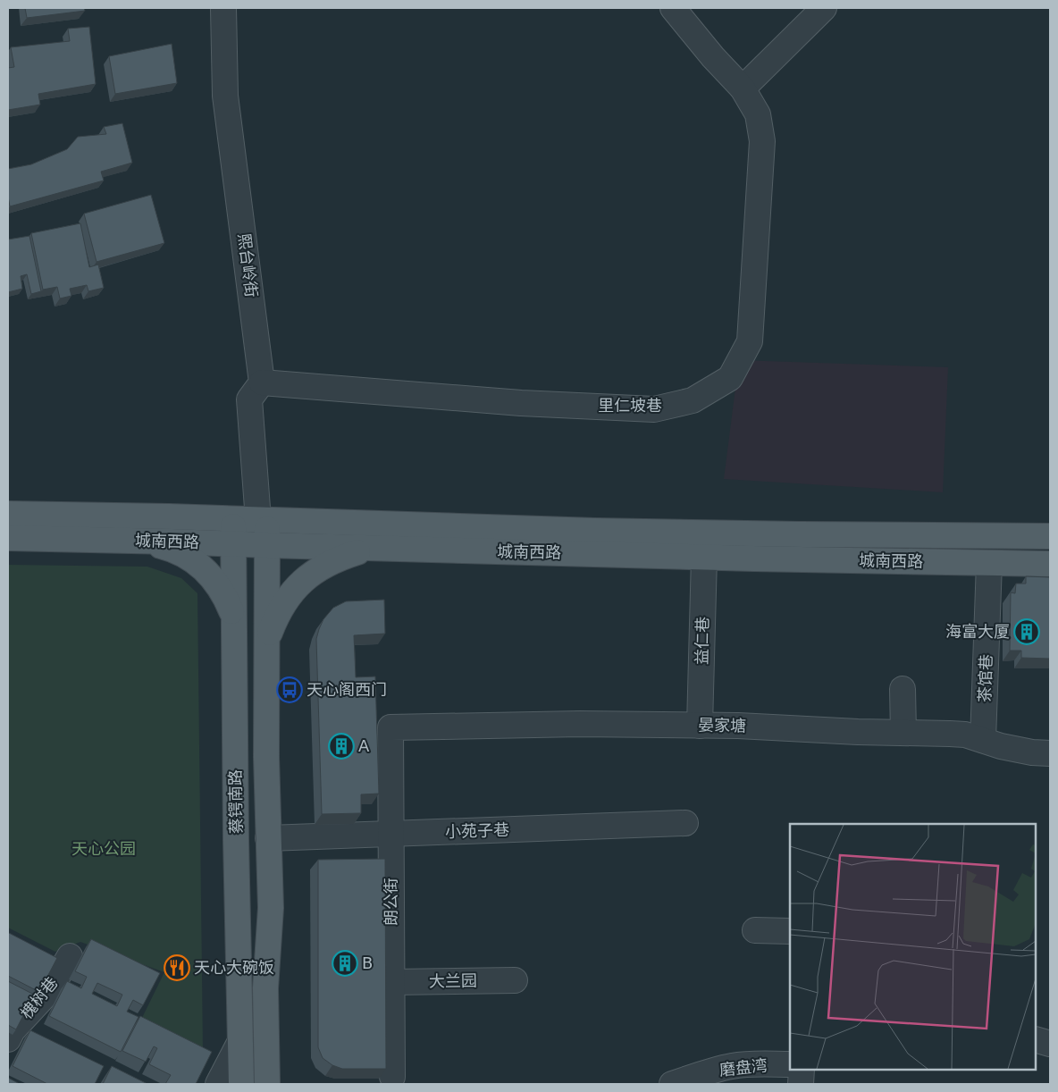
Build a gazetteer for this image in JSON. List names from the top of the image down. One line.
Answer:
{"streets":{"main road":["城南西路","蔡锷南路"],"street":["熙台岭街","里仁坡巷","益仁巷","茶馆巷","晏家塘","小苑子巷","朗公街","大兰园","槐树巷","磨盘湾"]},"crossings":[["熙台岭街","里仁坡巷"],["城南西路","益仁巷"],["城南西路","茶馆巷"],["城南西路","蔡锷南路"],["益仁巷","晏家塘"],["茶馆巷","晏家塘"],["晏家塘","朗公街"],["蔡锷南路","小苑子巷"],["小苑子巷","朗公街"],["朗公街","大兰园"]],"parks":["天心公园"],"places":{"building":["海富大厦","A","B"],"bus stop":["天心阁西门"],"restaurant":["天心大碗饭"]}}
